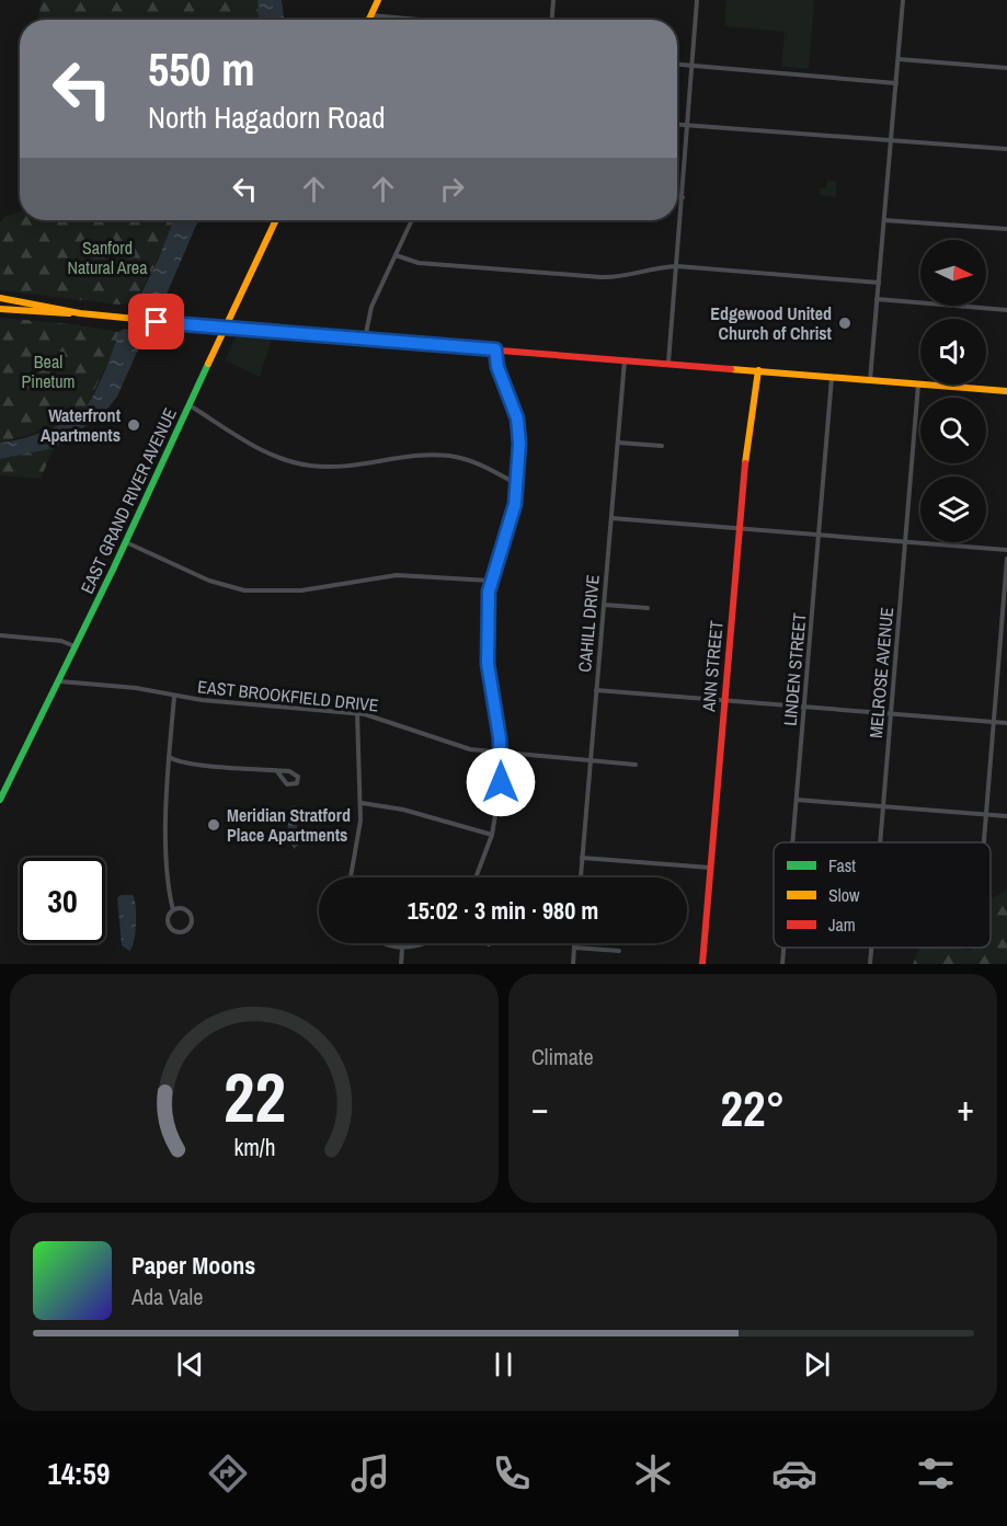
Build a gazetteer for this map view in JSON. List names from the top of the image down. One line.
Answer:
{"streets":{"street":["EAST GRAND RIVER AVENUE","CAHILL DRIVE","ANN STREET","LINDEN STREET","MELROSE AVENUE","EAST BROOKFIELD DRIVE"]},"crossings":[["EAST GRAND RIVER AVENUE","EAST BROOKFIELD DRIVE"],["CAHILL DRIVE","EAST BROOKFIELD DRIVE"]],"parks":["Sanford Natural Area","Beal Pinetum"],"places":["Edgewood United Church of Christ","Waterfront Apartments","Meridian Stratford Place Apartments"],"legend":["Fast","Slow","Jam"],"north":"right","page":{"turn":["550 m","North Hagadorn Road"],"limit":"30","trip":"15:02 · 3 min · 980 m","tile":"Climate","heat":["−","22°","+"],"song":["Paper Moons","Ada Vale"],"tabs":"14:59","gauge":["22","km/h"]}}
